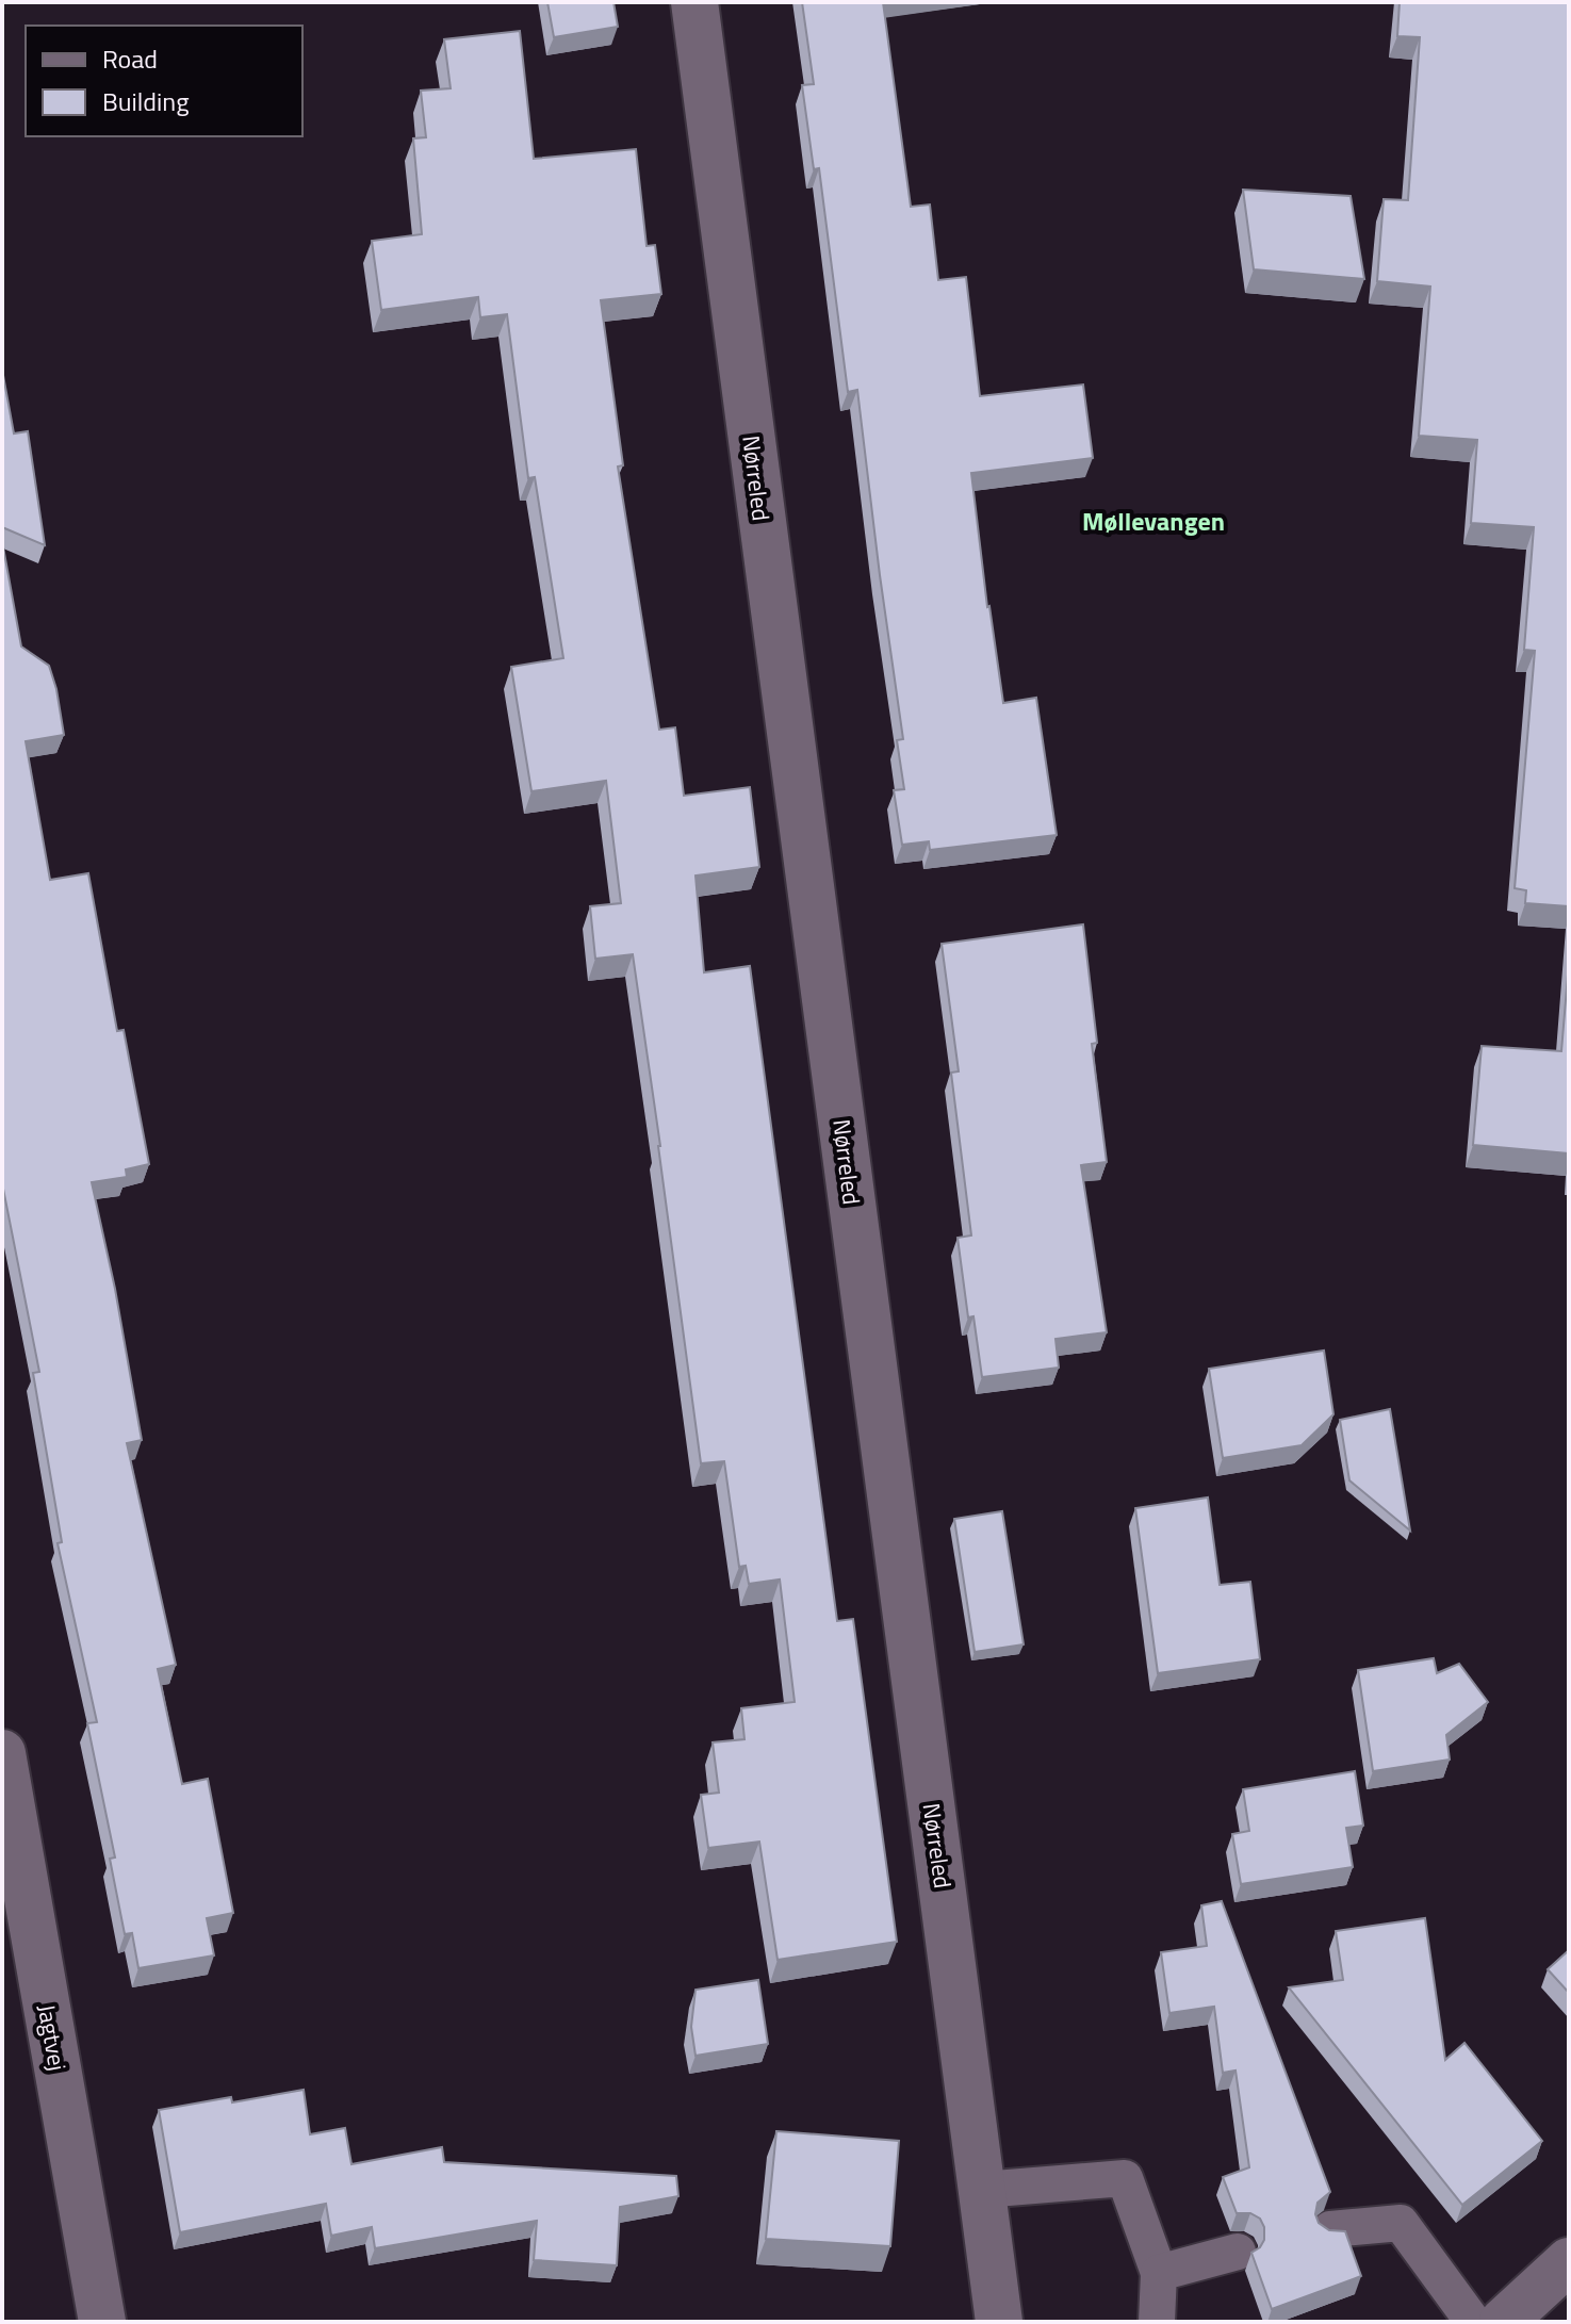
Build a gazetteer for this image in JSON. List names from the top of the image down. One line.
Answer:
{"streets":{"street":["Nørreled","Jagtvej"]},"districts":["Møllevangen"],"legend":["Road","Building"]}
